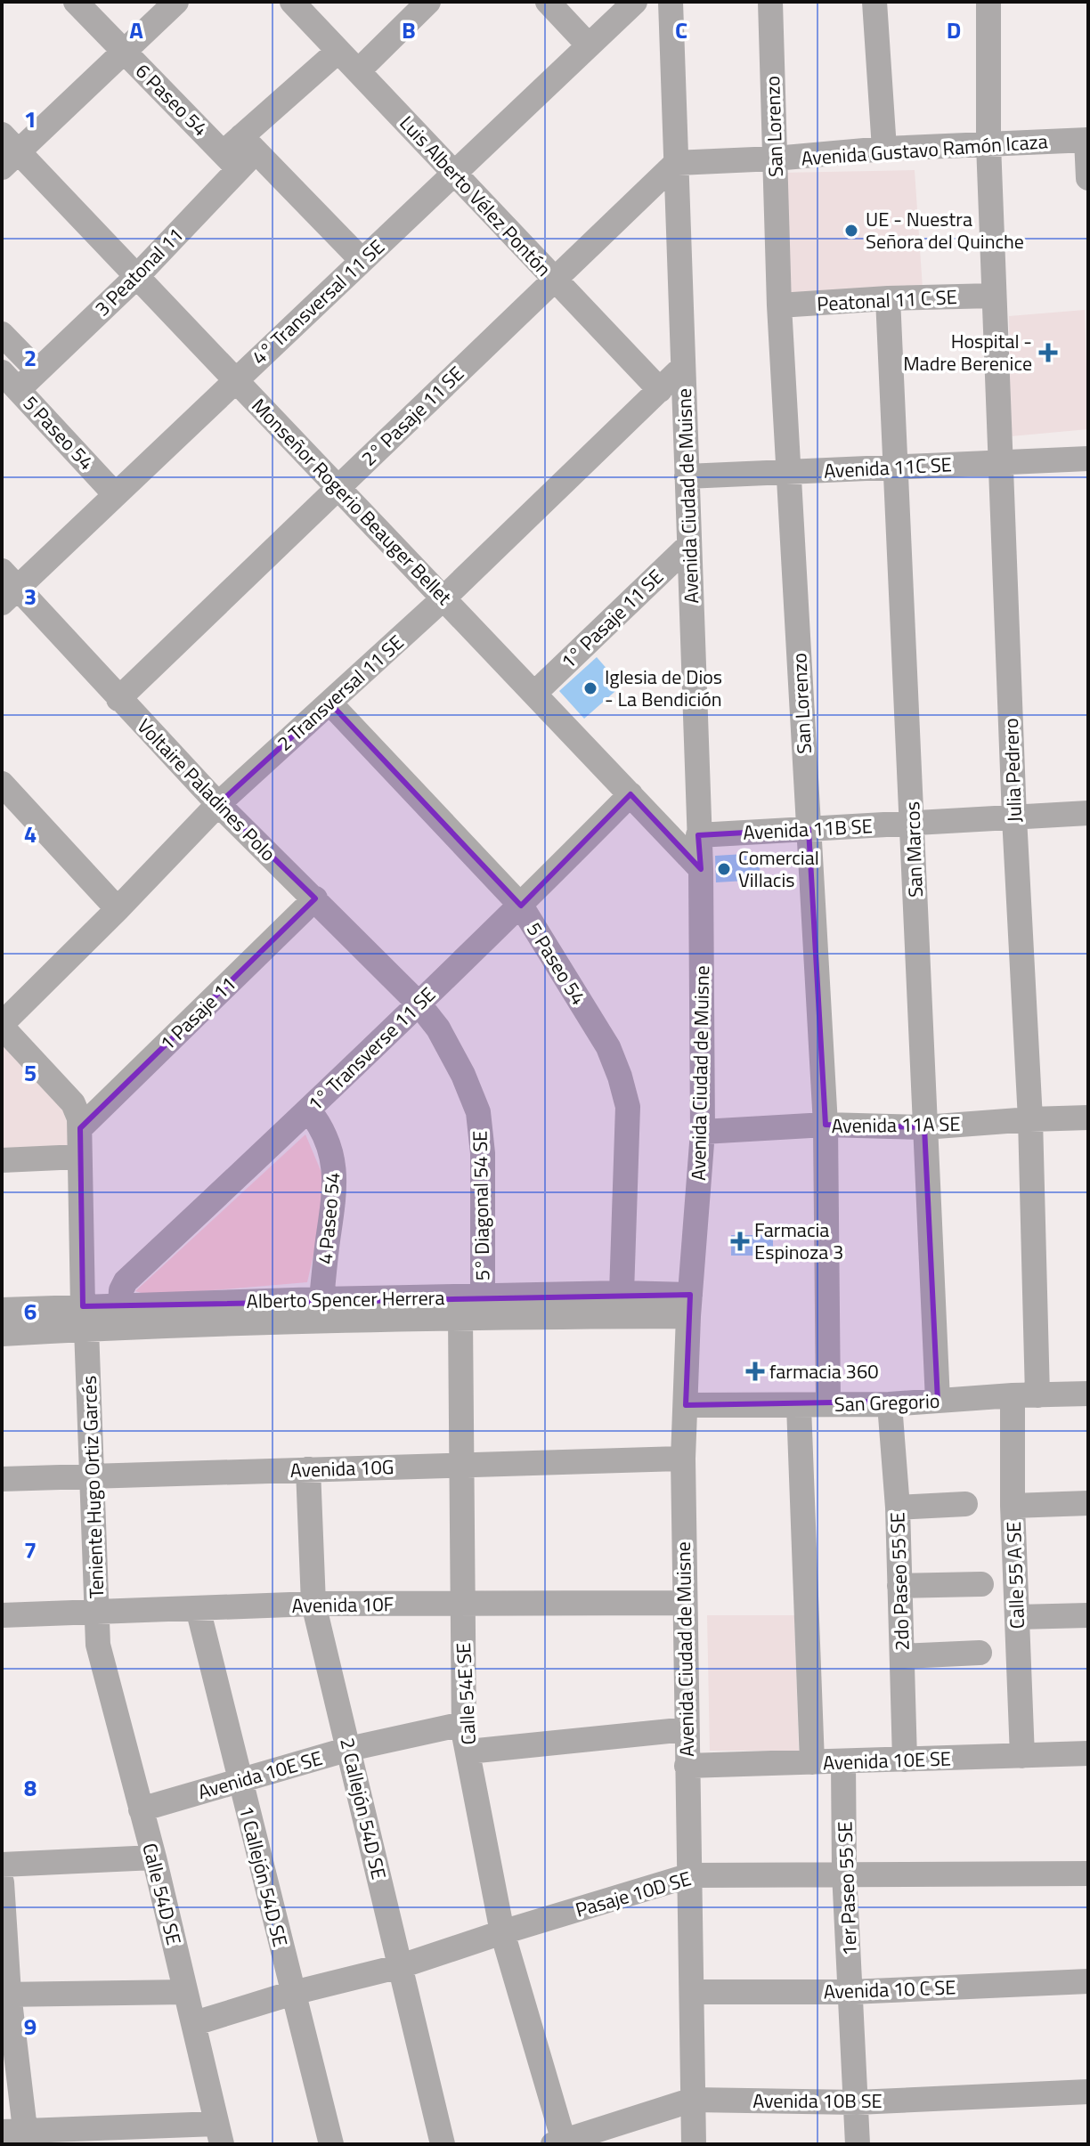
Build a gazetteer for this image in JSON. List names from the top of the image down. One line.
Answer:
{"streets":{"street":["6 Paseo 54","San Lorenzo","Avenida Gustavo Ramón Icaza","Luis Alberto Vélez Pontón","3 Peatonal 11","Peatonal 11 C SE","4° Transversal 11 SE","2° Pasaje 11 SE","5 Paseo 54","Avenida 11C SE","Avenida Ciudad de Muisne","Monseñor Rogerio Beauger Bellet","1° Pasaje 11 SE","2 Transversal 11 SE","Julia Pedrero","Voltaire Paladines Polo","Avenida 11B SE","San Marcos","1 Pasaje 11","1° Transverse 11 SE","Avenida 11A SE","5° Diagonal 54 SE","4 Paseo 54","Alberto Spencer Herrera","San Gregorio","Avenida 10G","Teniente Hugo Ortiz Garcés","Calle 55 A SE","2do Paseo 55 SE","Avenida 10F","Calle 54E SE","Avenida 10E SE","2 Callejón 54D SE","1 Callejón 54D SE","1er Paseo 55 SE","Calle 54D SE","Pasaje 10D SE","Avenida 10 C SE","Avenida 10B SE"]},"crossings":[["6 Paseo 54","3 Peatonal 11"],["6 Paseo 54","4° Transversal 11 SE"],["San Lorenzo","Avenida Gustavo Ramón Icaza"],["San Lorenzo","Peatonal 11 C SE"],["San Lorenzo","Avenida 11C SE"],["San Lorenzo","Avenida 11B SE"],["San Lorenzo","Avenida 11A SE"],["San Lorenzo","San Gregorio"],["Avenida Gustavo Ramón Icaza","2° Pasaje 11 SE"],["Avenida Gustavo Ramón Icaza","Avenida Ciudad de Muisne"],["Avenida Gustavo Ramón Icaza","Julia Pedrero"],["Luis Alberto Vélez Pontón","3 Peatonal 11"],["Luis Alberto Vélez Pontón","4° Transversal 11 SE"],["Luis Alberto Vélez Pontón","2° Pasaje 11 SE"],["Luis Alberto Vélez Pontón","2 Transversal 11 SE"],["3 Peatonal 11","5 Paseo 54"],["3 Peatonal 11","Monseñor Rogerio Beauger Bellet"],["Peatonal 11 C SE","Julia Pedrero"],["Peatonal 11 C SE","San Marcos"],["4° Transversal 11 SE","5 Paseo 54"],["4° Transversal 11 SE","Monseñor Rogerio Beauger Bellet"],["4° Transversal 11 SE","Voltaire Paladines Polo"],["2° Pasaje 11 SE","Avenida Ciudad de Muisne"],["2° Pasaje 11 SE","Monseñor Rogerio Beauger Bellet"],["2° Pasaje 11 SE","Voltaire Paladines Polo"],["5 Paseo 54","2 Transversal 11 SE"],["5 Paseo 54","1° Transverse 11 SE"],["5 Paseo 54","Alberto Spencer Herrera"],["Avenida 11C SE","Avenida Ciudad de Muisne"],["Avenida 11C SE","Julia Pedrero"],["Avenida 11C SE","San Marcos"],["Avenida Ciudad de Muisne","Monseñor Rogerio Beauger Bellet"],["Avenida Ciudad de Muisne","1° Pasaje 11 SE"],["Avenida Ciudad de Muisne","2 Transversal 11 SE"],["Avenida Ciudad de Muisne","Avenida 11B SE"],["Avenida Ciudad de Muisne","Avenida 11A SE"],["Avenida Ciudad de Muisne","Alberto Spencer Herrera"],["Avenida Ciudad de Muisne","San Gregorio"],["Avenida Ciudad de Muisne","Avenida 10G"],["Avenida Ciudad de Muisne","Avenida 10F"],["Avenida Ciudad de Muisne","Avenida 10E SE"],["Avenida Ciudad de Muisne","Pasaje 10D SE"],["Avenida Ciudad de Muisne","Avenida 10 C SE"],["Avenida Ciudad de Muisne","Avenida 10B SE"],["Monseñor Rogerio Beauger Bellet","1° Pasaje 11 SE"],["Monseñor Rogerio Beauger Bellet","2 Transversal 11 SE"],["Monseñor Rogerio Beauger Bellet","1° Transverse 11 SE"],["2 Transversal 11 SE","Voltaire Paladines Polo"],["2 Transversal 11 SE","Teniente Hugo Ortiz Garcés"],["Julia Pedrero","Avenida 11B SE"],["Julia Pedrero","Avenida 11A SE"],["Julia Pedrero","San Gregorio"],["Julia Pedrero","Calle 55 A SE"],["Voltaire Paladines Polo","1 Pasaje 11"],["Voltaire Paladines Polo","1° Transverse 11 SE"],["Voltaire Paladines Polo","5° Diagonal 54 SE"],["Avenida 11B SE","San Marcos"],["San Marcos","Avenida 11A SE"],["San Marcos","San Gregorio"],["1 Pasaje 11","Teniente Hugo Ortiz Garcés"],["1° Transverse 11 SE","5° Diagonal 54 SE"],["1° Transverse 11 SE","4 Paseo 54"],["1° Transverse 11 SE","Alberto Spencer Herrera"],["5° Diagonal 54 SE","Alberto Spencer Herrera"],["Alberto Spencer Herrera","Teniente Hugo Ortiz Garcés"],["Alberto Spencer Herrera","Calle 54E SE"],["San Gregorio","Calle 55 A SE"],["San Gregorio","2do Paseo 55 SE"],["Avenida 10G","Teniente Hugo Ortiz Garcés"],["Avenida 10G","Calle 54E SE"],["Avenida 10G","2 Callejón 54D SE"],["Teniente Hugo Ortiz Garcés","Avenida 10F"],["Teniente Hugo Ortiz Garcés","Calle 54D SE"],["Calle 55 A SE","Avenida 10E SE"],["2do Paseo 55 SE","Avenida 10E SE"],["Avenida 10F","Calle 54E SE"],["Avenida 10F","2 Callejón 54D SE"],["Avenida 10F","1 Callejón 54D SE"],["Calle 54E SE","Avenida 10E SE"],["Calle 54E SE","Pasaje 10D SE"],["Calle 54E SE","Avenida 10B SE"],["Avenida 10E SE","2 Callejón 54D SE"],["Avenida 10E SE","1 Callejón 54D SE"],["Avenida 10E SE","1er Paseo 55 SE"],["Avenida 10E SE","Calle 54D SE"],["2 Callejón 54D SE","Pasaje 10D SE"],["1 Callejón 54D SE","Pasaje 10D SE"],["1er Paseo 55 SE","Pasaje 10D SE"],["1er Paseo 55 SE","Avenida 10 C SE"],["1er Paseo 55 SE","Avenida 10B SE"],["Calle 54D SE","Pasaje 10D SE"]],"places":{"other":["UE - Nuestra Señora del Quinche","Iglesia de Dios - La Bendición","Comercial Villacis"],"health":["Hospital - Madre Berenice","Farmacia Espinoza 3","farmacia 360"]},"grid":{"columns":["A","B","C","D"],"rows":["1","2","3","4","5","6","7","8","9"]}}
